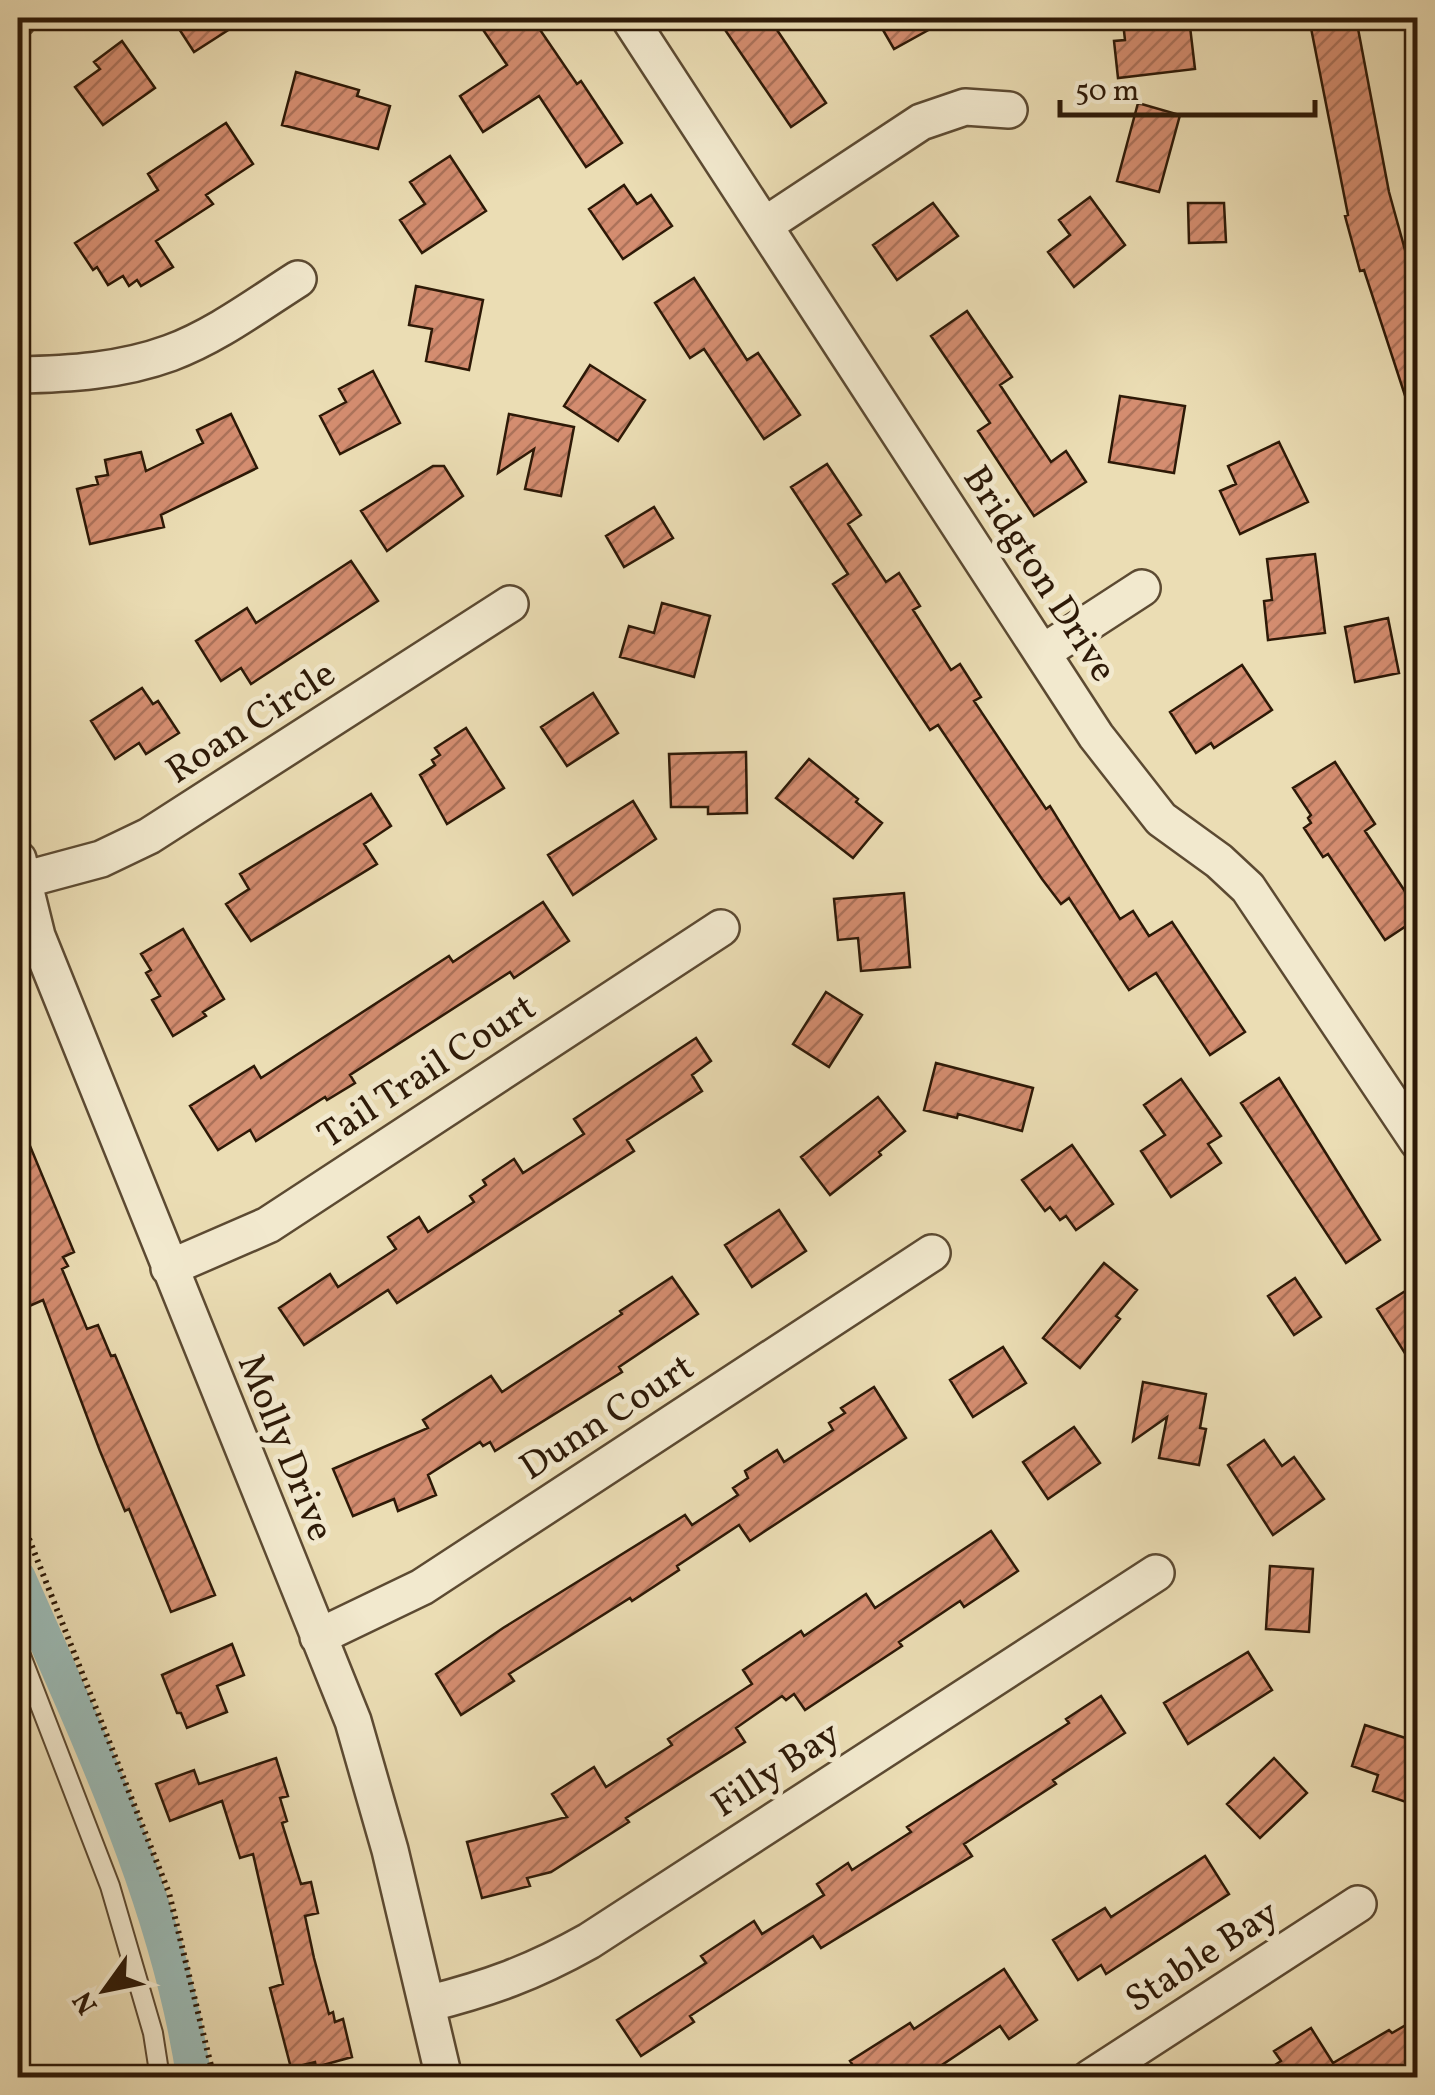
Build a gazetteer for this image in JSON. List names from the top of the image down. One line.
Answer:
{"streets":{"street":["Bridgton Drive","Roan Circle","Tail Trail Court","Dunn Court","Molly Drive","Filly Bay","Stable Bay"]},"crossings":[["Roan Circle","Molly Drive"],["Tail Trail Court","Molly Drive"],["Dunn Court","Molly Drive"],["Molly Drive","Filly Bay"]],"scale_bar":"50 m","north":"bottom left"}
